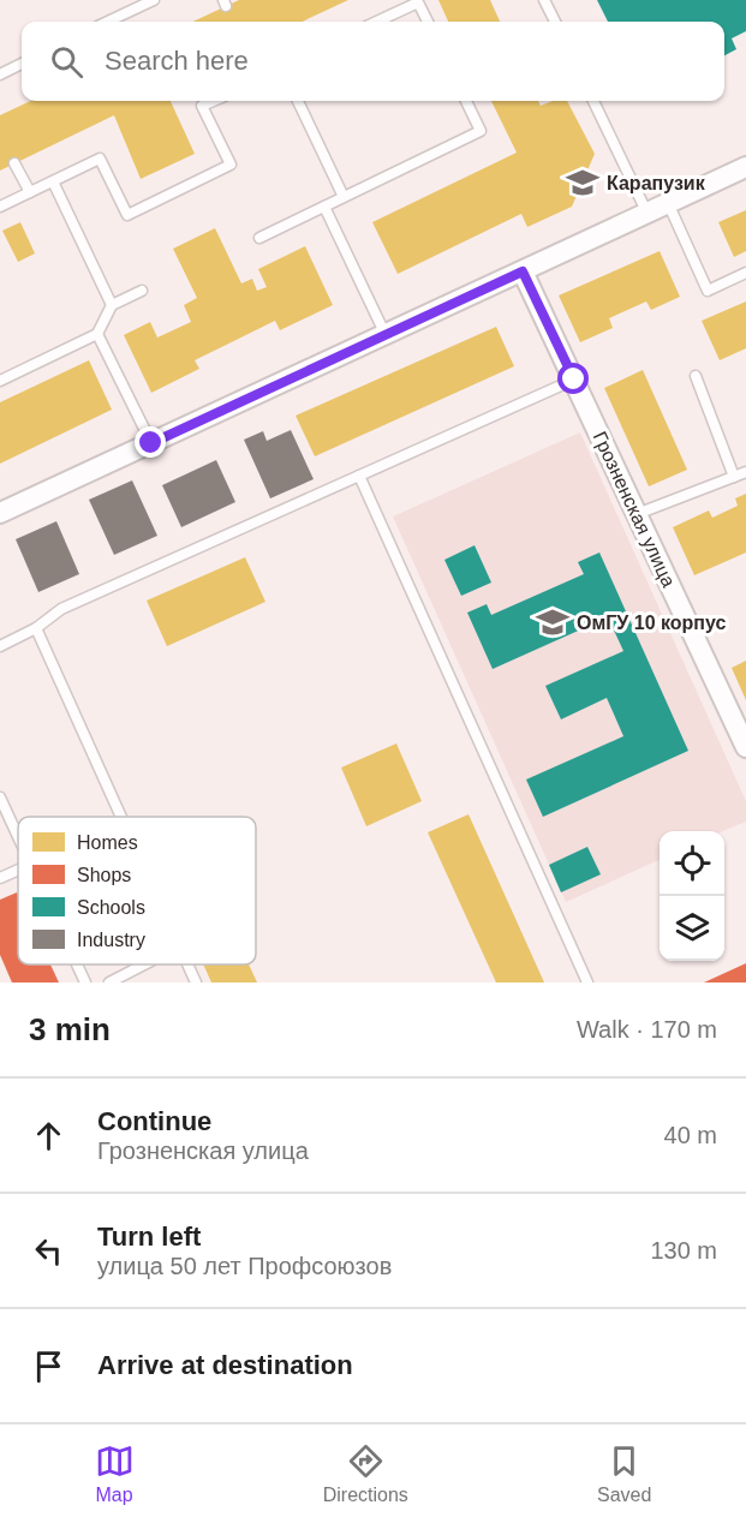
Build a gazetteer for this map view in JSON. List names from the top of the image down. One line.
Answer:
{"streets":{"street":["Грозненская улица"]},"places":{"school or university":["Карапузик","ОмГУ 10 корпус"]},"legend":["Homes","Shops","Schools","Industry"],"page":{"search":"Search here","heading":["3 min","Walk · 170 m"],"list":[["Continue","Грозненская улица","40 m"],["Turn left","улица 50 лет Профсоюзов","130 m"],"Arrive at destination"],"nav":["Map","Directions","Saved"]}}
